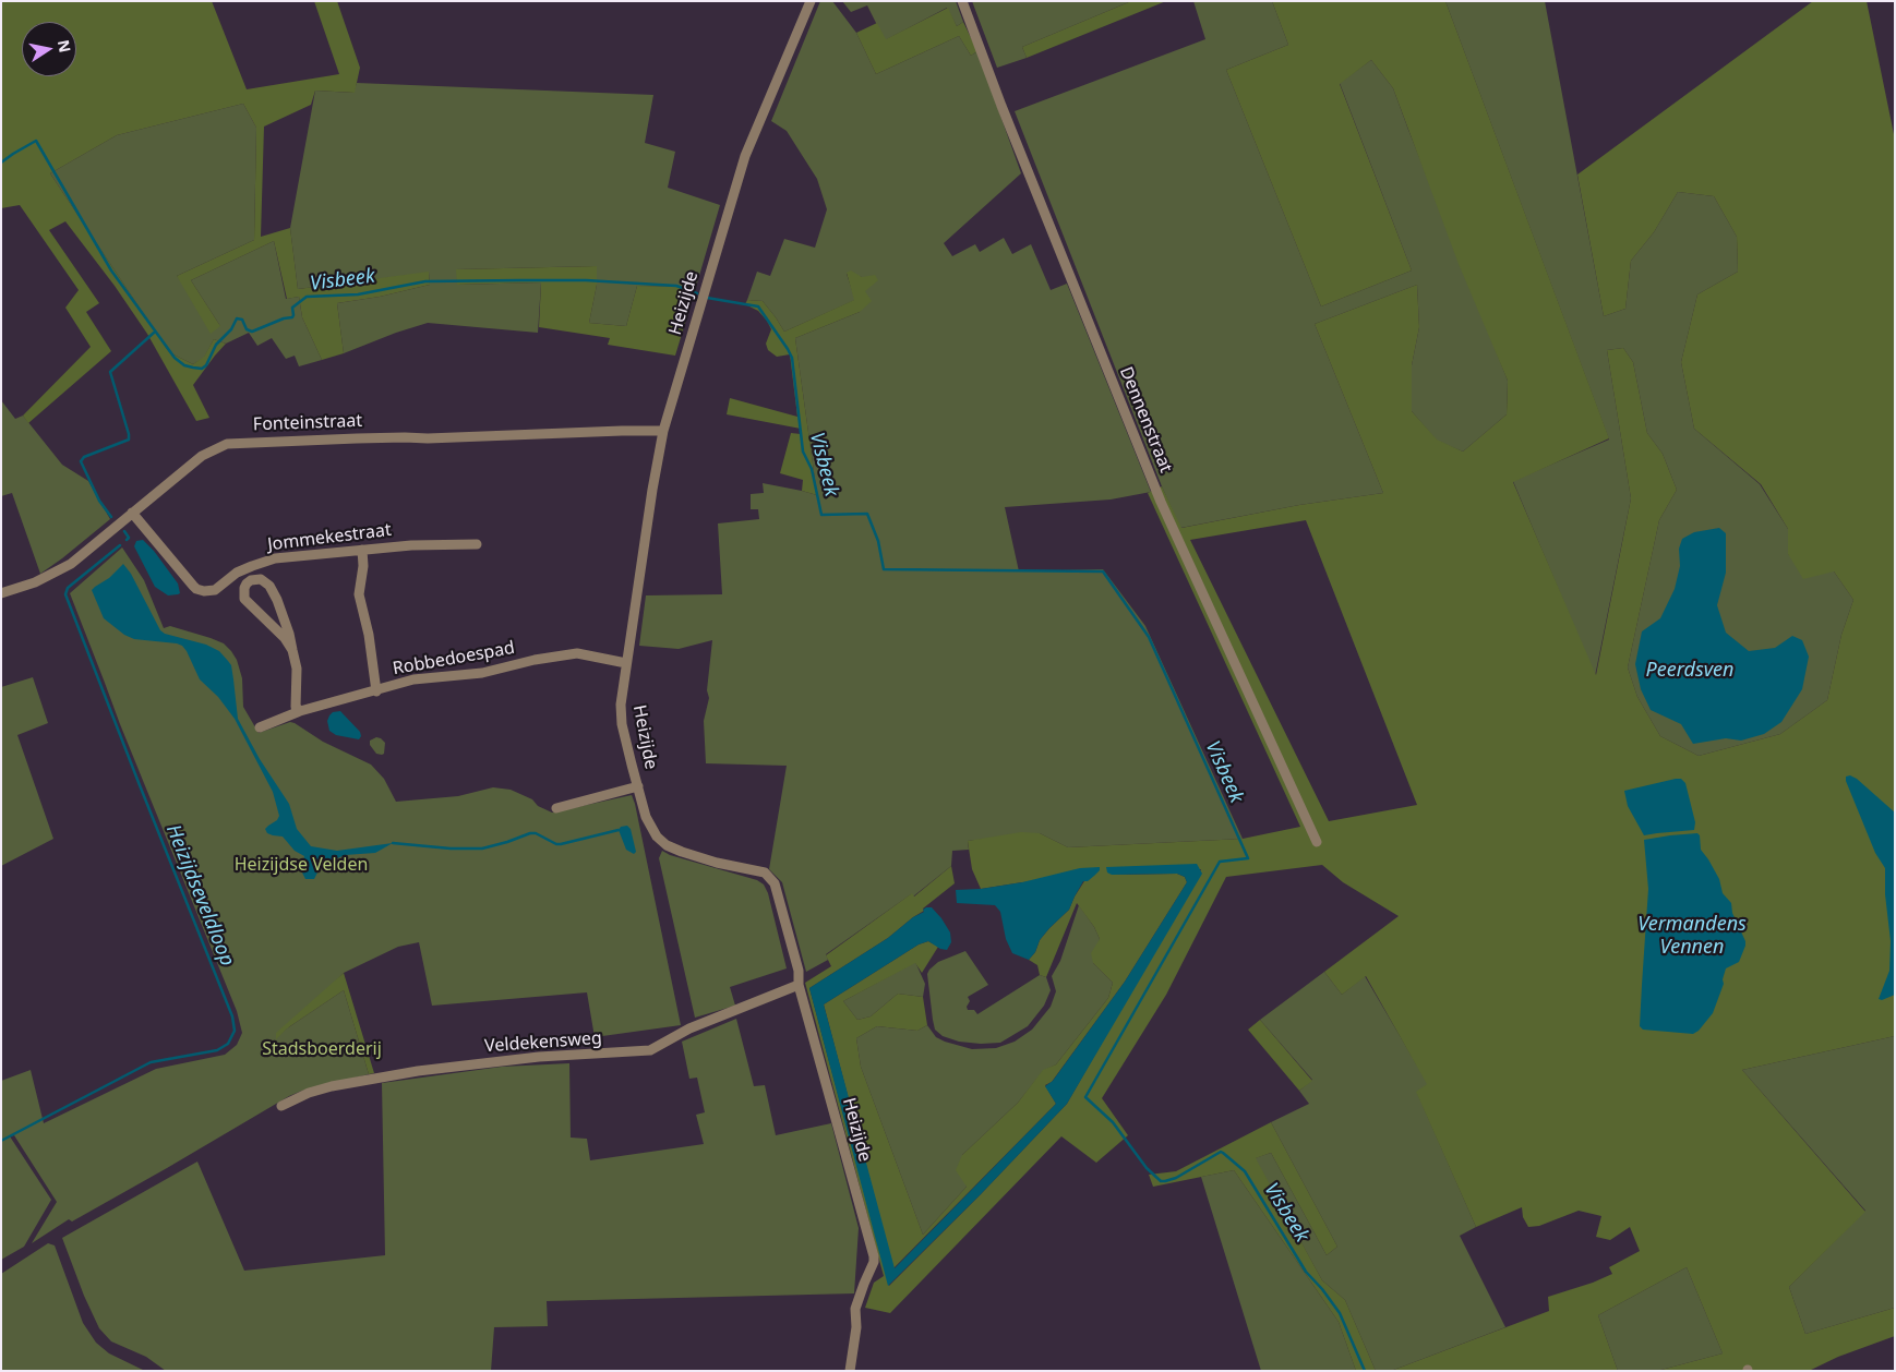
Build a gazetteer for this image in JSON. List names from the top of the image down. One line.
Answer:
{"streets":{"street":["Heizijde","Dennenstraat","Fonteinstraat","Jommekestraat","Robbedoespad","Veldekensweg"]},"crossings":[["Heizijde","Fonteinstraat"],["Heizijde","Robbedoespad"],["Heizijde","Veldekensweg"],["Fonteinstraat","Jommekestraat"]],"water":["Visbeek","Peerdsven","Heizijdseveldloop","Vermandens Vennen"],"parks":["Heizijdse Velden","Stadsboerderij"],"north":"right"}
